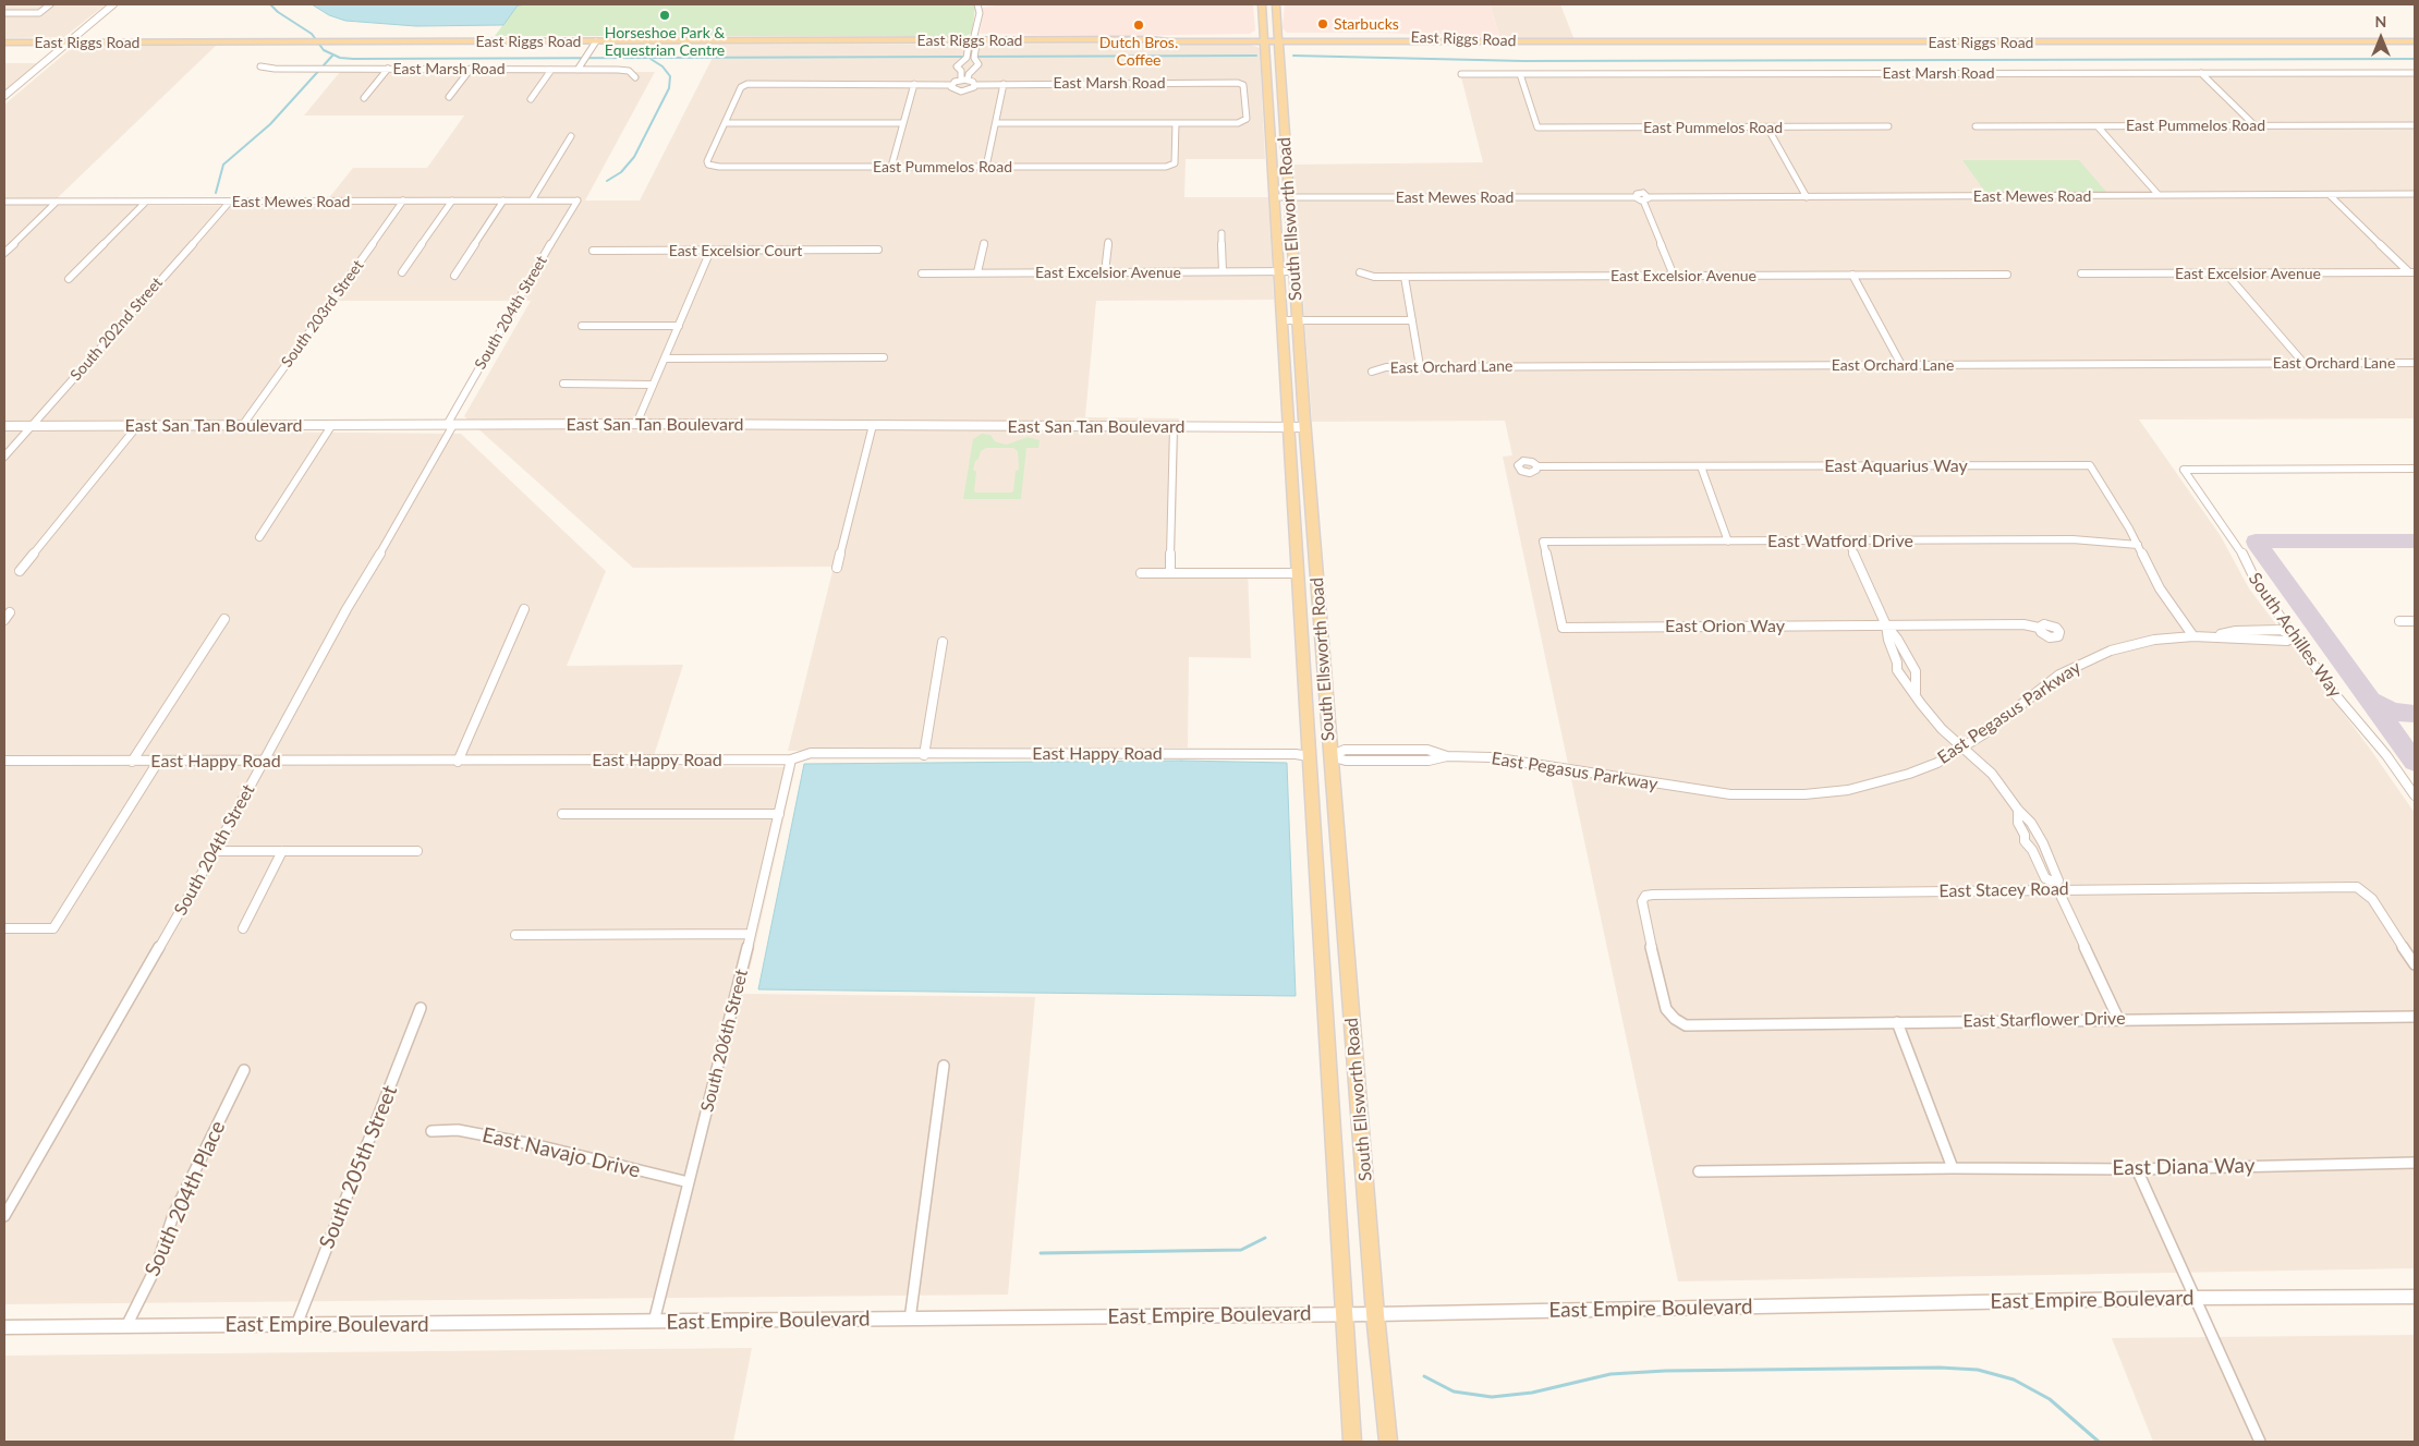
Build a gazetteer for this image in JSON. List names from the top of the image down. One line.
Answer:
{"streets":{"main road":["East Riggs Road","South Ellsworth Road"],"street":["East Marsh Road","East Pummelos Road","East Mewes Road","East Excelsior Court","East Excelsior Avenue","South 204th Street","South 203rd Street","South 202nd Street","East Orchard Lane","East San Tan Boulevard","East Aquarius Way","East Watford Drive","East Orion Way","South Achilles Way","East Pegasus Parkway","East Happy Road","East Stacey Road","East Starflower Drive","South 206th Street","East Navajo Drive","South 205th Street","East Diana Way","South 204th Place","East Empire Boulevard"]},"crossings":[["East Riggs Road","South Ellsworth Road"],["East Marsh Road","East Pummelos Road"],["East Mewes Road","South Ellsworth Road"],["East Mewes Road","South 204th Street"],["East Mewes Road","South 203rd Street"],["East Mewes Road","South 202nd Street"],["South Ellsworth Road","East Excelsior Avenue"],["South Ellsworth Road","East San Tan Boulevard"],["South Ellsworth Road","East Pegasus Parkway"],["South Ellsworth Road","East Happy Road"],["South Ellsworth Road","East Empire Boulevard"],["South 204th Street","East San Tan Boulevard"],["South 204th Street","East Happy Road"],["South 203rd Street","East San Tan Boulevard"],["South 202nd Street","East San Tan Boulevard"],["East Aquarius Way","East Watford Drive"],["East Watford Drive","East Orion Way"],["South Achilles Way","East Pegasus Parkway"],["East Happy Road","South 206th Street"],["East Stacey Road","East Starflower Drive"],["South 206th Street","East Navajo Drive"],["South 206th Street","East Empire Boulevard"],["South 205th Street","East Empire Boulevard"],["South 204th Place","East Empire Boulevard"]],"places":["Horseshoe Park & Equestrian Centre","Starbucks","Dutch Bros. Coffee"],"north":"top"}
